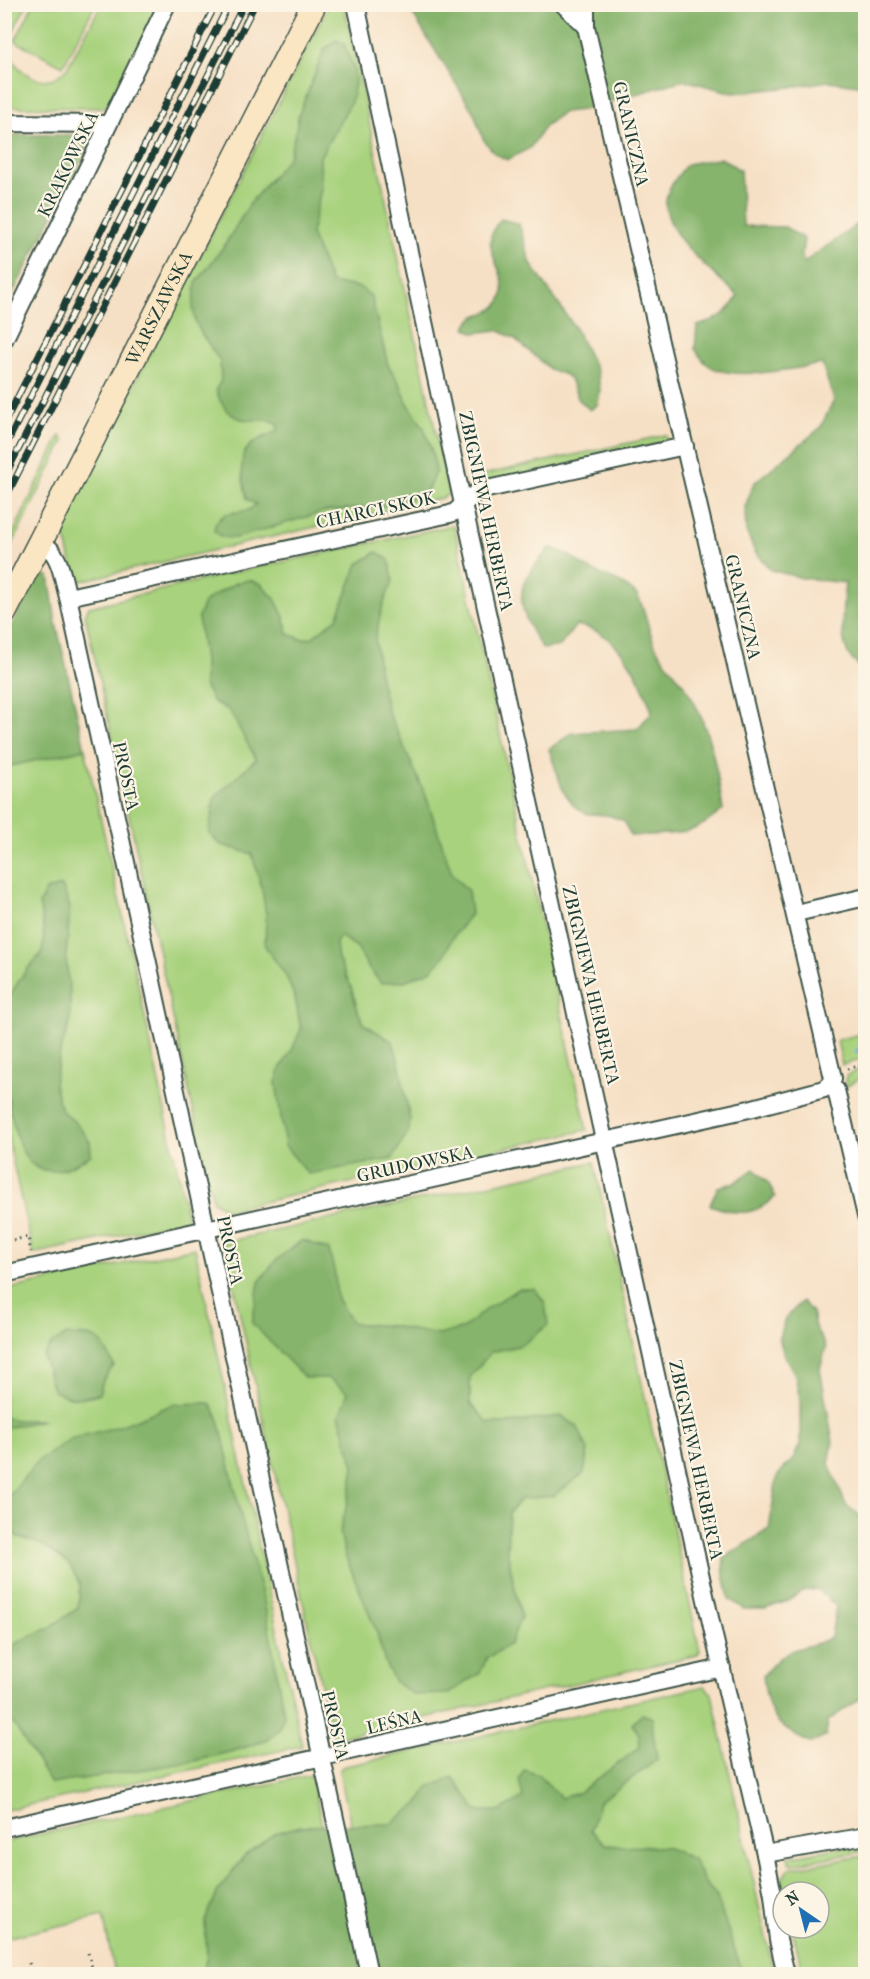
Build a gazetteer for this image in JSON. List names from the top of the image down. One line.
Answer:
{"streets":{"street":["GRANICZNA","KRAKOWSKA","WARSZAWSKA","CHARCI SKOK","ZBIGNIEWA HERBERTA","PROSTA","GRUDOWSKA","LEŚNA"]},"crossings":[["GRANICZNA","CHARCI SKOK"],["GRANICZNA","GRUDOWSKA"],["WARSZAWSKA","PROSTA"],["CHARCI SKOK","ZBIGNIEWA HERBERTA"],["CHARCI SKOK","PROSTA"],["ZBIGNIEWA HERBERTA","GRUDOWSKA"],["ZBIGNIEWA HERBERTA","LEŚNA"],["PROSTA","GRUDOWSKA"],["PROSTA","LEŚNA"]],"north":"top left"}
